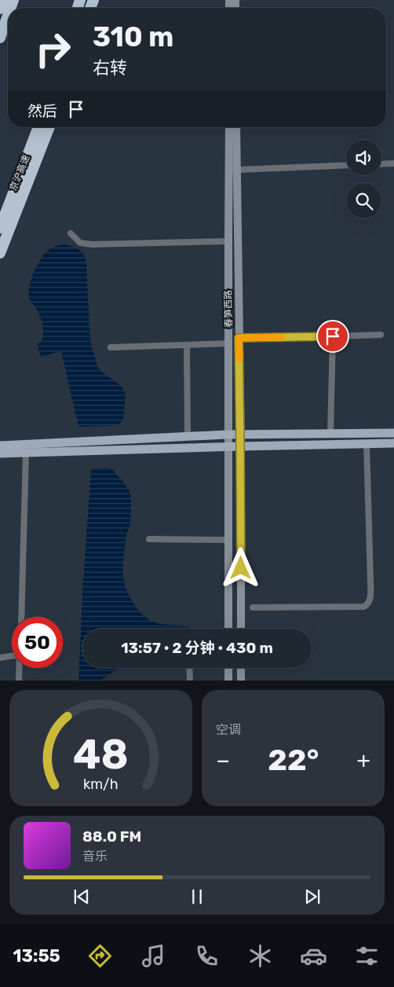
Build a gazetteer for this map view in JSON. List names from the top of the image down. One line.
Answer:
{"streets":{"highway":["京沪高速"],"main road":["春笋西路"]},"page":{"turn":["310 m","右转"],"then":"然后","limit":"50","trip":"13:57 · 2 分钟 · 430 m","tile":"空调","heat":["−","22°","+"],"song":["88.0 FM","音乐"],"tabs":"13:55","gauge":["48","km/h"]}}
